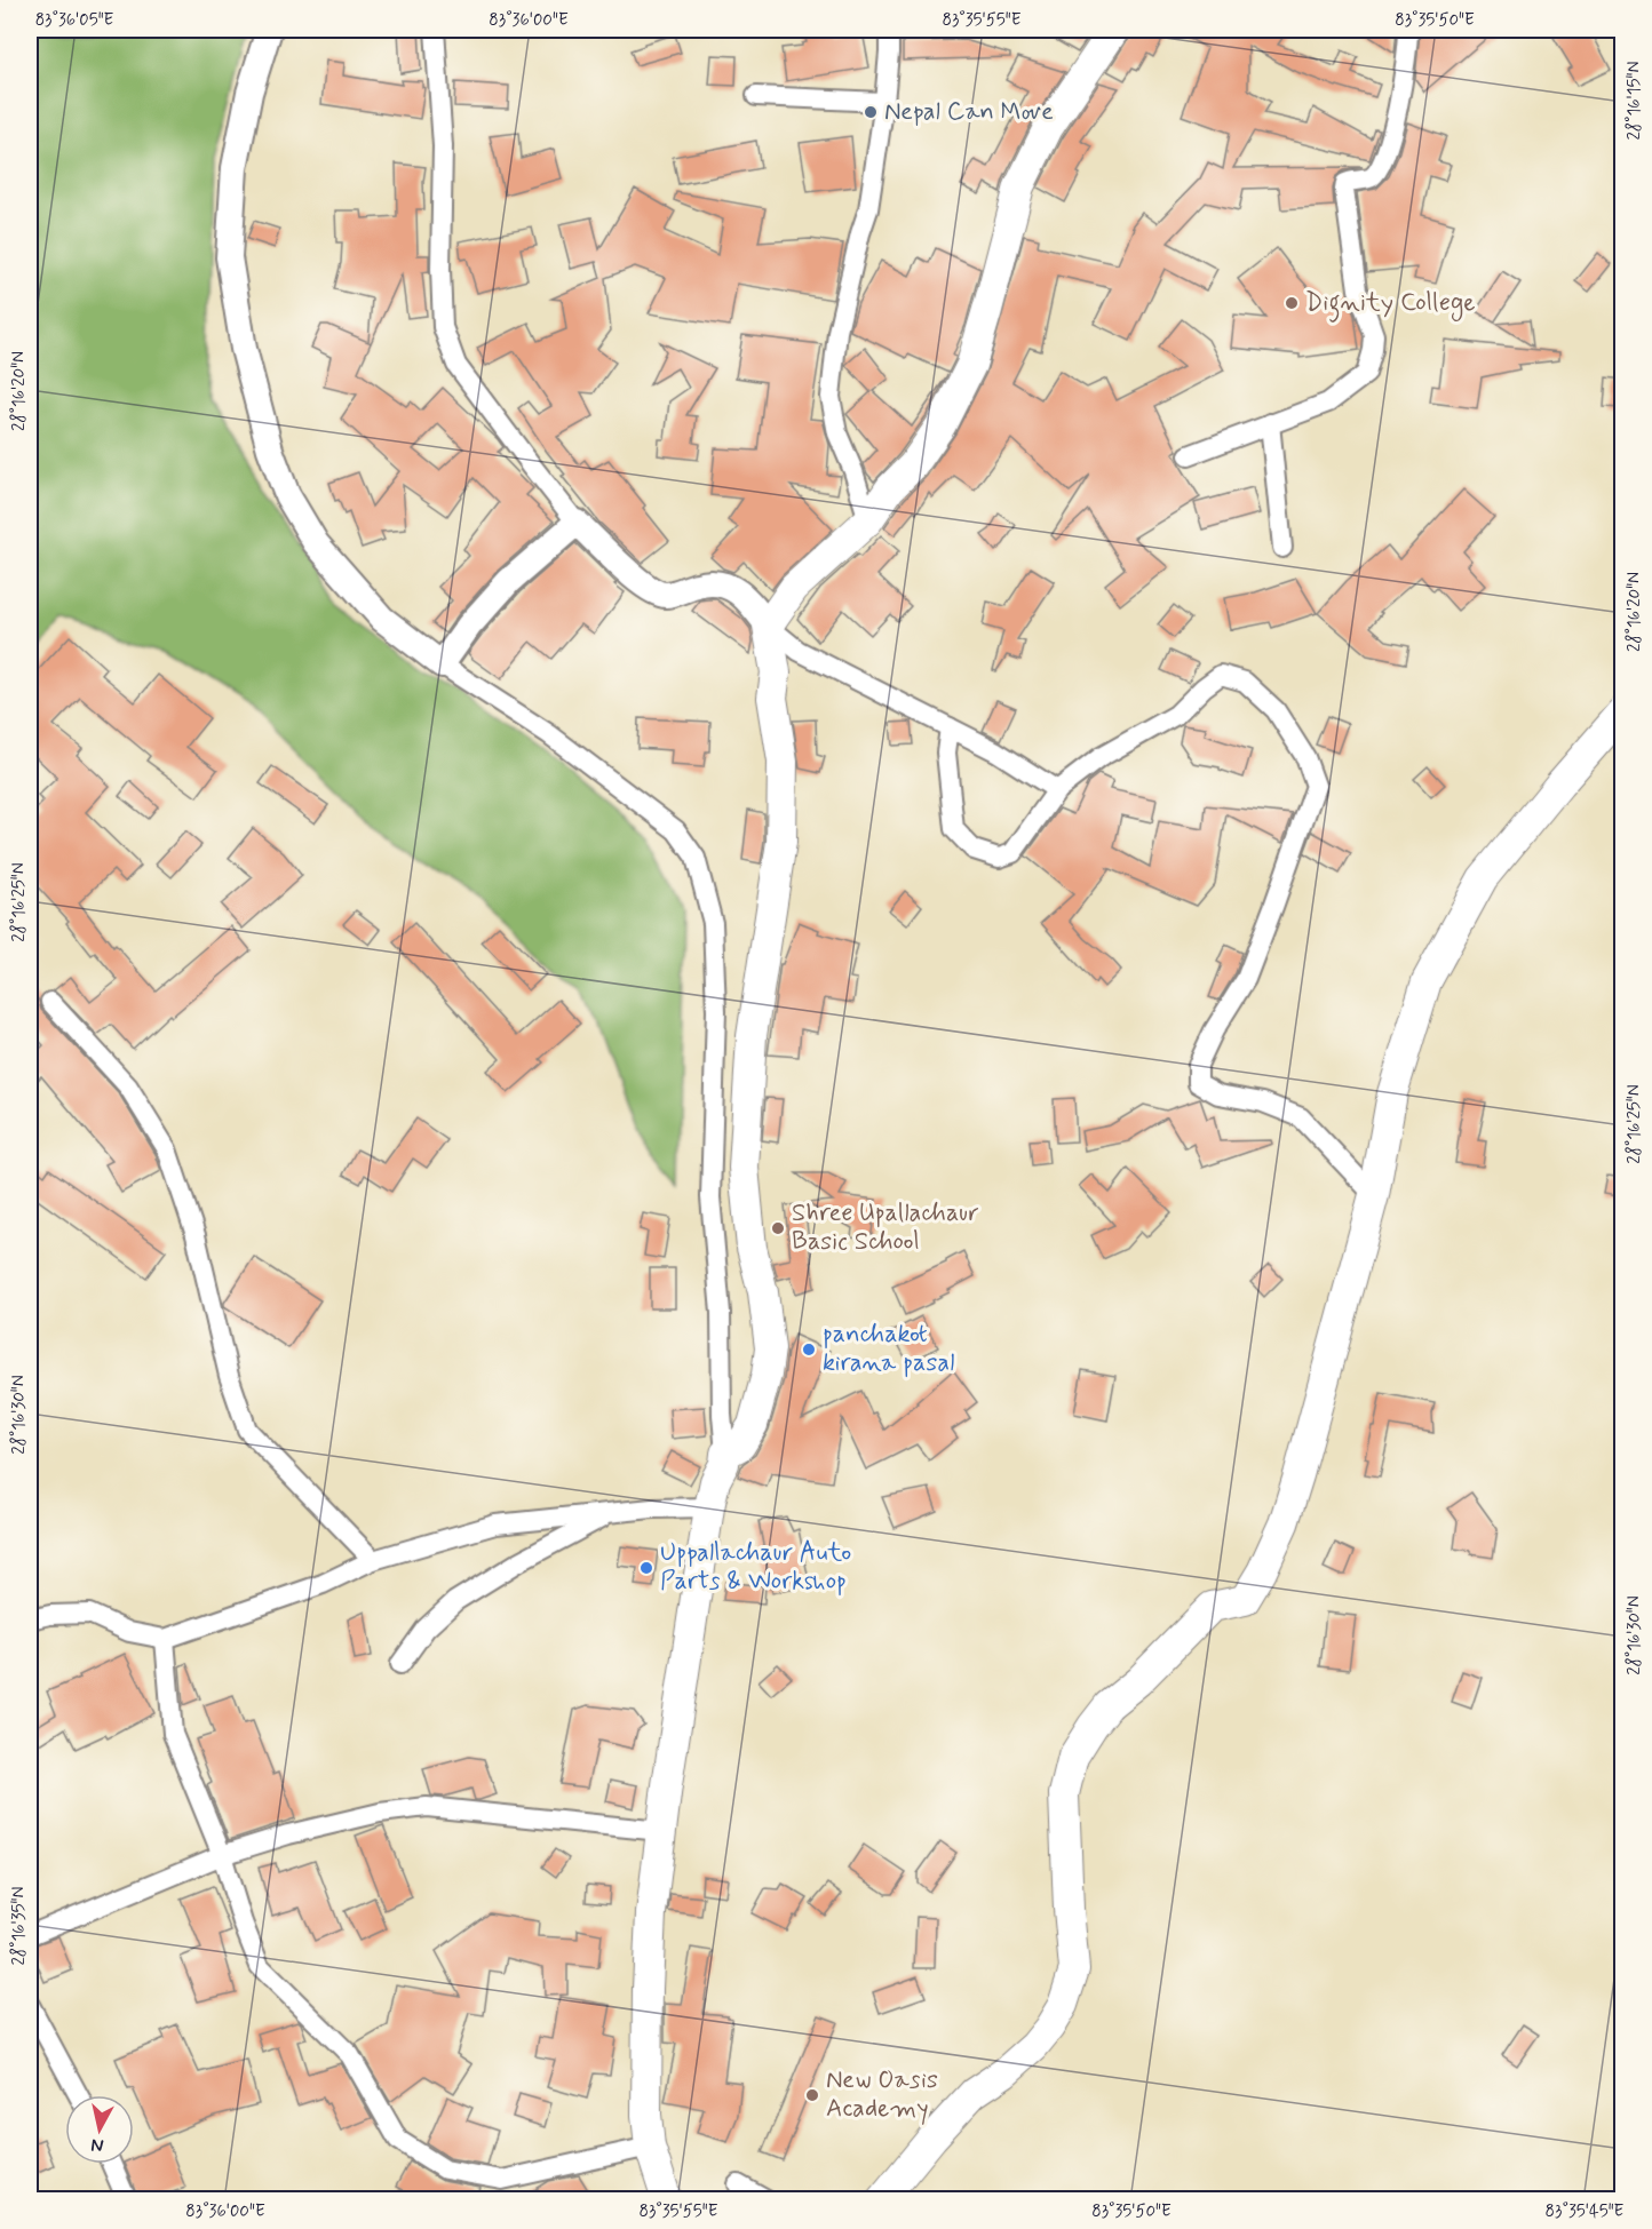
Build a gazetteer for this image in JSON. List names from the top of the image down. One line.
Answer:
{"places":["Nepal Can Move","Dignity College","Shree Upallachaur Basic School","panchakot kirana pasal","Uppallachaur Auto Parts & Workshop","New Oasis Academy"],"north":"bottom","coordinates":["83°36'05\"E","83°36'00\"E","83°35'55\"E","83°35'50\"E","28°16'15\"N","28°16'20\"N","28°16'25\"N","28°16'30\"N","28°16'35\"N","83°35'45\"E"]}
